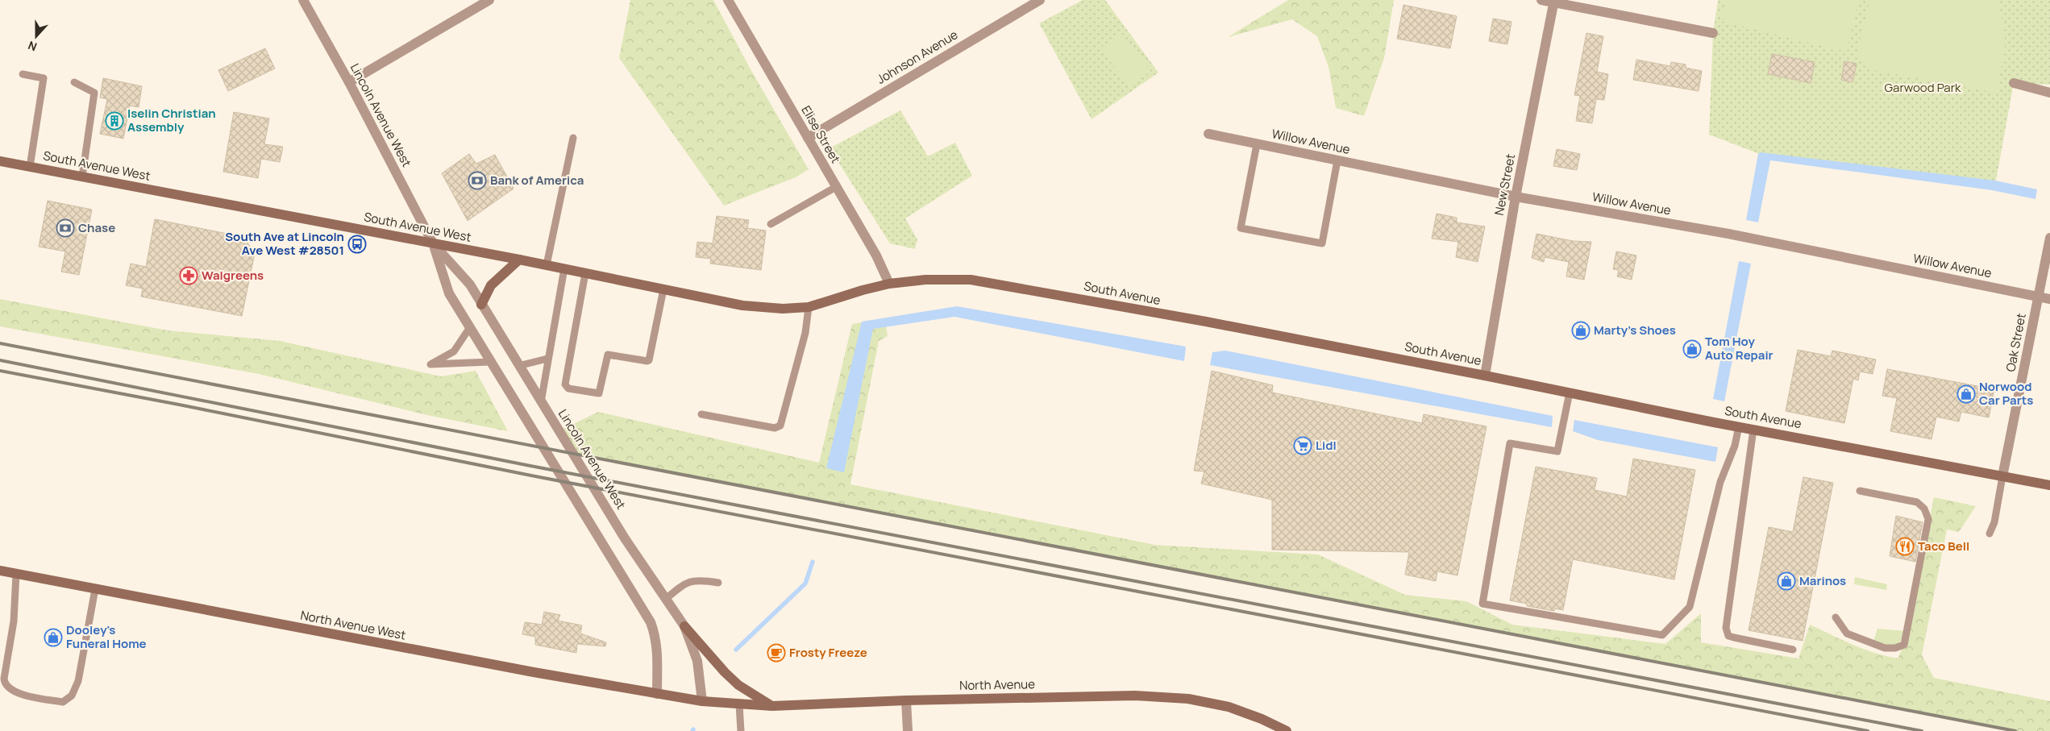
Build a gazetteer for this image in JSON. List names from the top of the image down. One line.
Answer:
{"streets":{"main road":["South Avenue West","South Avenue","North Avenue West","North Avenue"],"street":["Johnson Avenue","Lincoln Avenue West","Elise Street","Willow Avenue","New Street","Oak Street"]},"crossings":[["Johnson Avenue","Elise Street"],["Lincoln Avenue West","South Avenue West"],["Lincoln Avenue West","North Avenue West"],["Lincoln Avenue West","North Avenue"],["Elise Street","South Avenue"],["Willow Avenue","New Street"],["Willow Avenue","Oak Street"],["South Avenue West","South Avenue"],["New Street","South Avenue"],["South Avenue","Oak Street"],["North Avenue West","North Avenue"]],"parks":["Garwood Park"],"places":{"building":["Iselin Christian Assembly"],"bank":["Bank of America","Chase"],"bus stop":["South Ave at Lincoln Ave West #28501"],"pharmacy":["Walgreens"],"shop":["Marty's Shoes","Tom Hoy Auto Repair","Norwood Car Parts","Marinos","Dooley's Funeral Home"],"supermarket":["Lidl"],"restaurant":["Taco Bell"],"cafe":["Frosty Freeze"]},"north":"bottom"}
